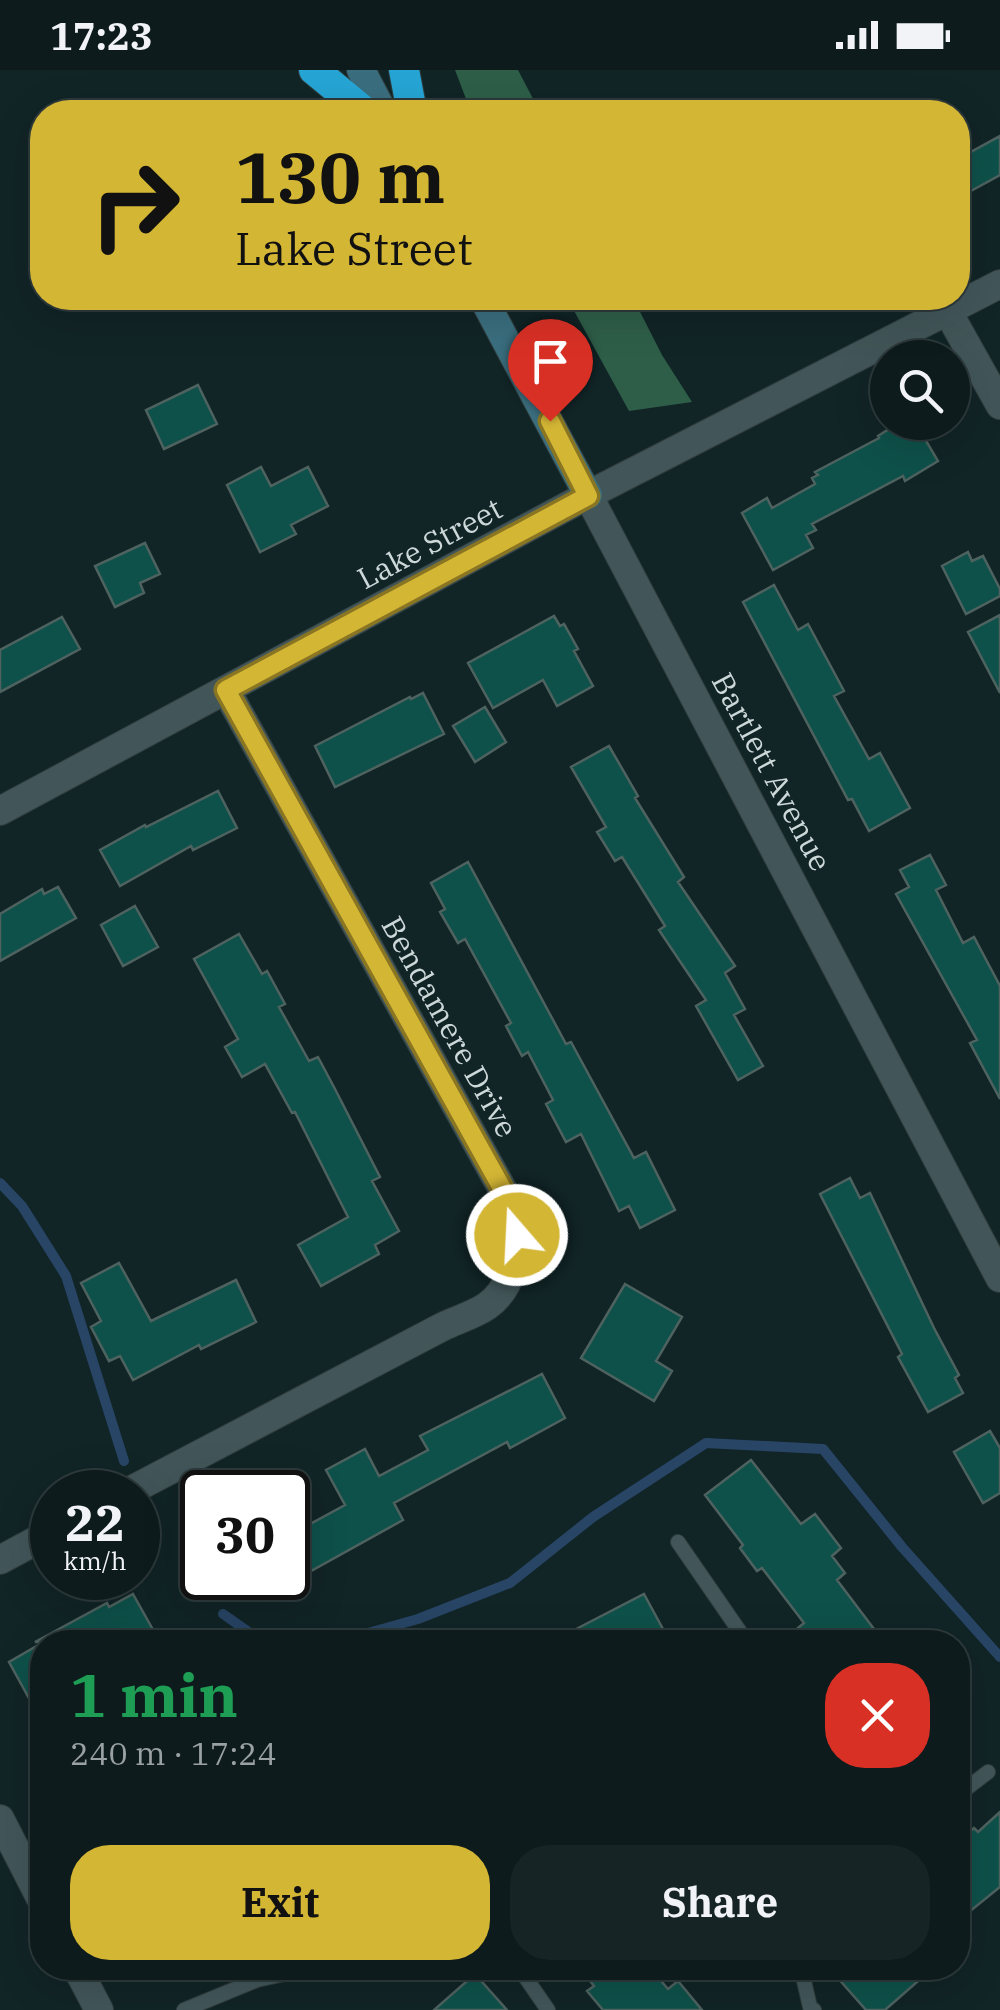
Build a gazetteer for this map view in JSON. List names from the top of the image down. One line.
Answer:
{"streets":{"main road":["Bartlett Avenue"],"street":["Lake Street","Bendamere Drive"]},"crossings":[["Lake Street","Bartlett Avenue"],["Lake Street","Bendamere Drive"]],"page":{"status":"17:23","turn":["130 m","Lake Street"],"speed":"22 km/h","limit":"30","heading":["1 min","240 m · 17:24"],"buttons":["Exit","Share"]}}
